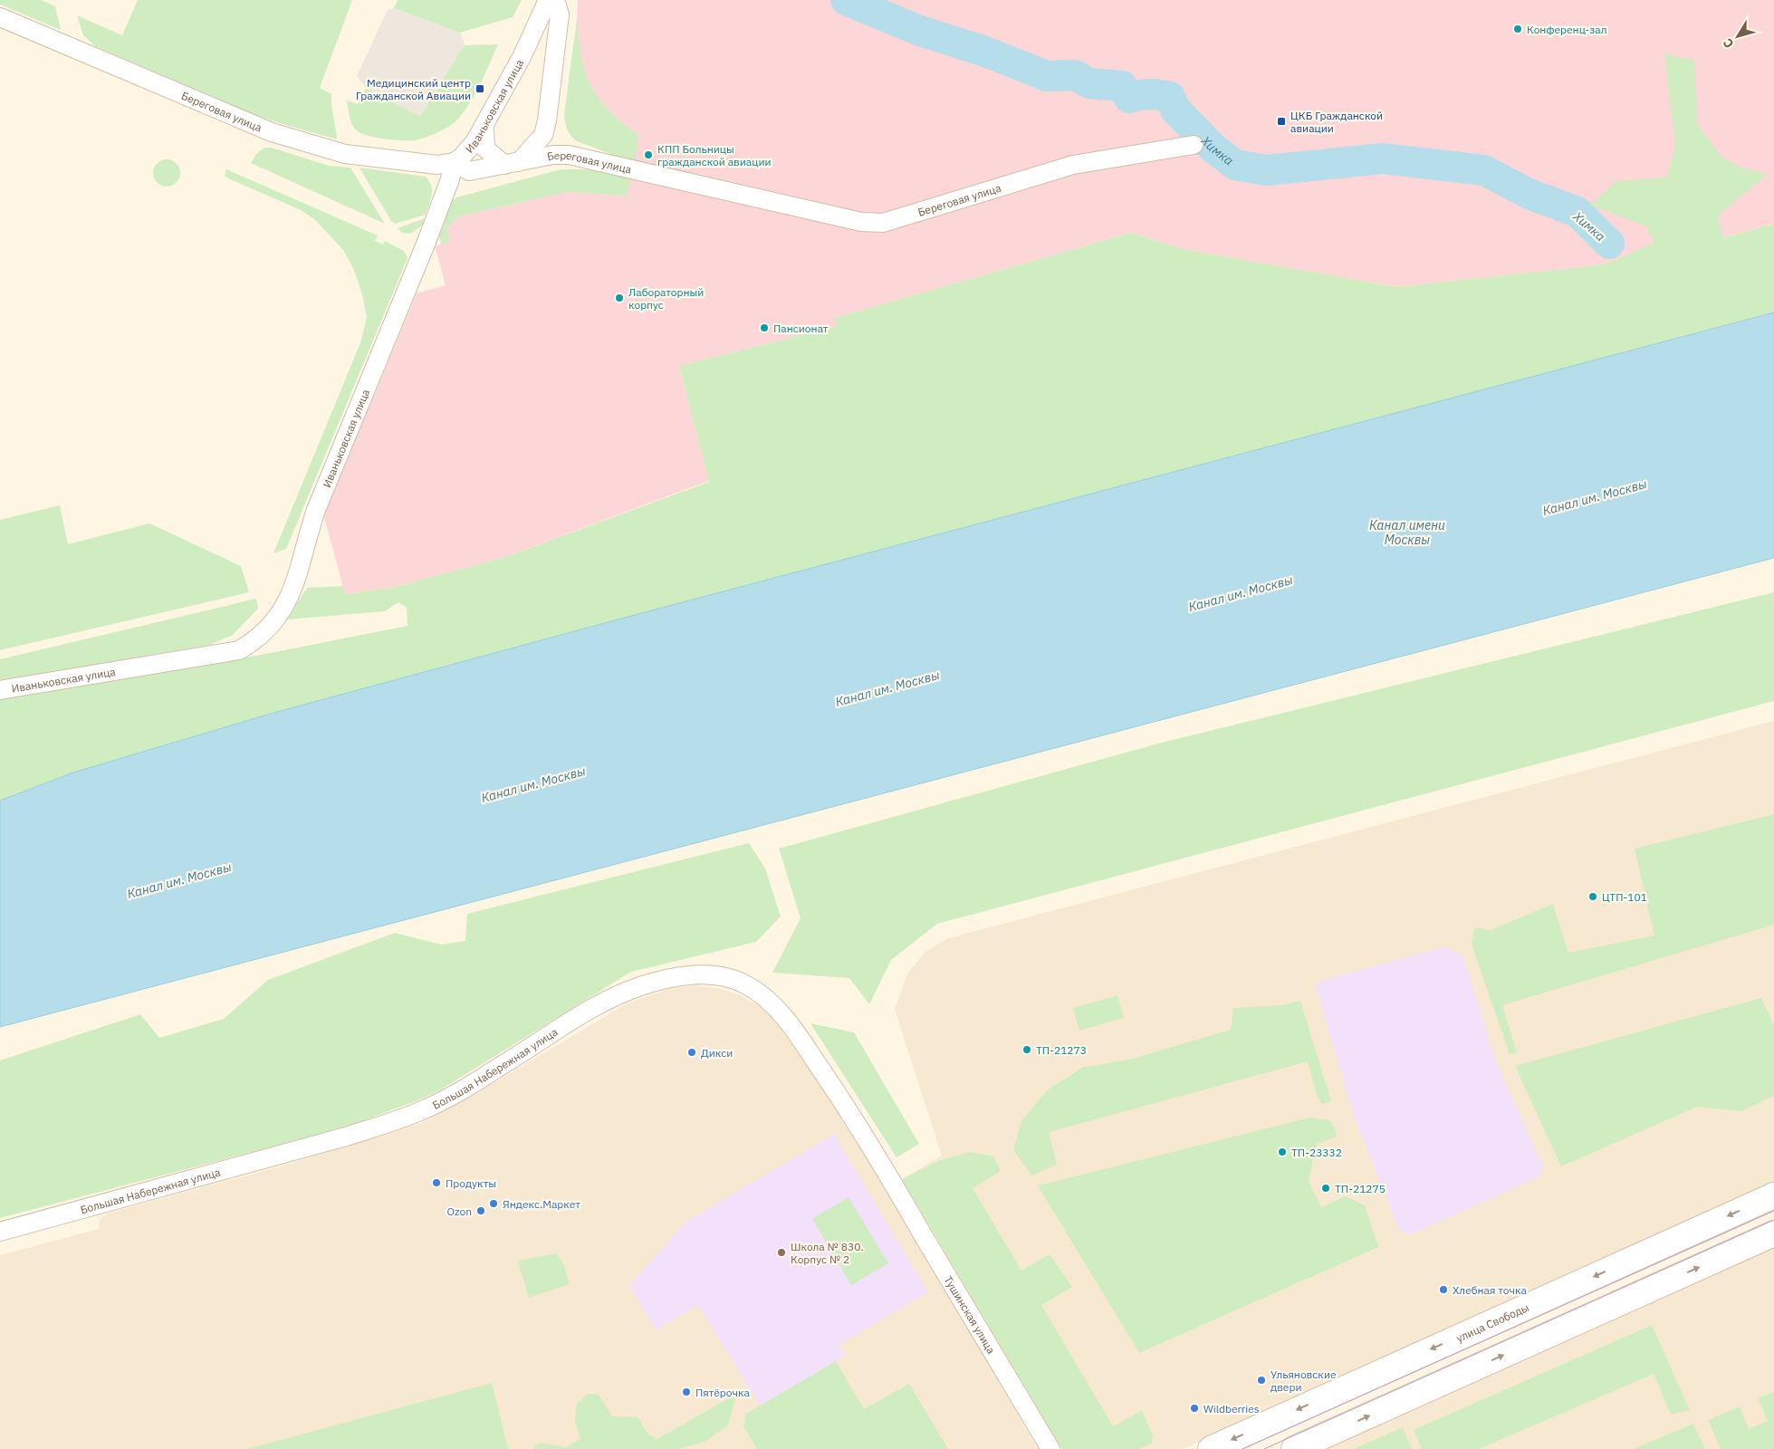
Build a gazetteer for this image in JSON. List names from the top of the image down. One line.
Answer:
{"streets":{"main road":["улица Свободы"],"street":["Иваньковская улица","Береговая улица","Большая Набережная улица","Тушинская улица"]},"crossings":[["Иваньковская улица","Береговая улица"],["Большая Набережная улица","Тушинская улица"]],"water":["Химка","Канал им. Москвы","Канал имени Москвы"],"places":{"other":["Конференц-зал","КПП Больницы гражданской авиации","Лабораторный корпус","Пансионат","ЦТП-101","ТП-21273","Дикси","ТП-23332","Продукты","ТП-21275","Яндекс.Маркет","Ozon","Школа № 830. Корпус № 2","Хлебная точка","Ульяновские двери","Пятёрочка","Wildberries"],"transit":["Медицинский центр Гражданской Авиации","ЦКБ Гражданской авиации"]},"north":"bottom left"}
